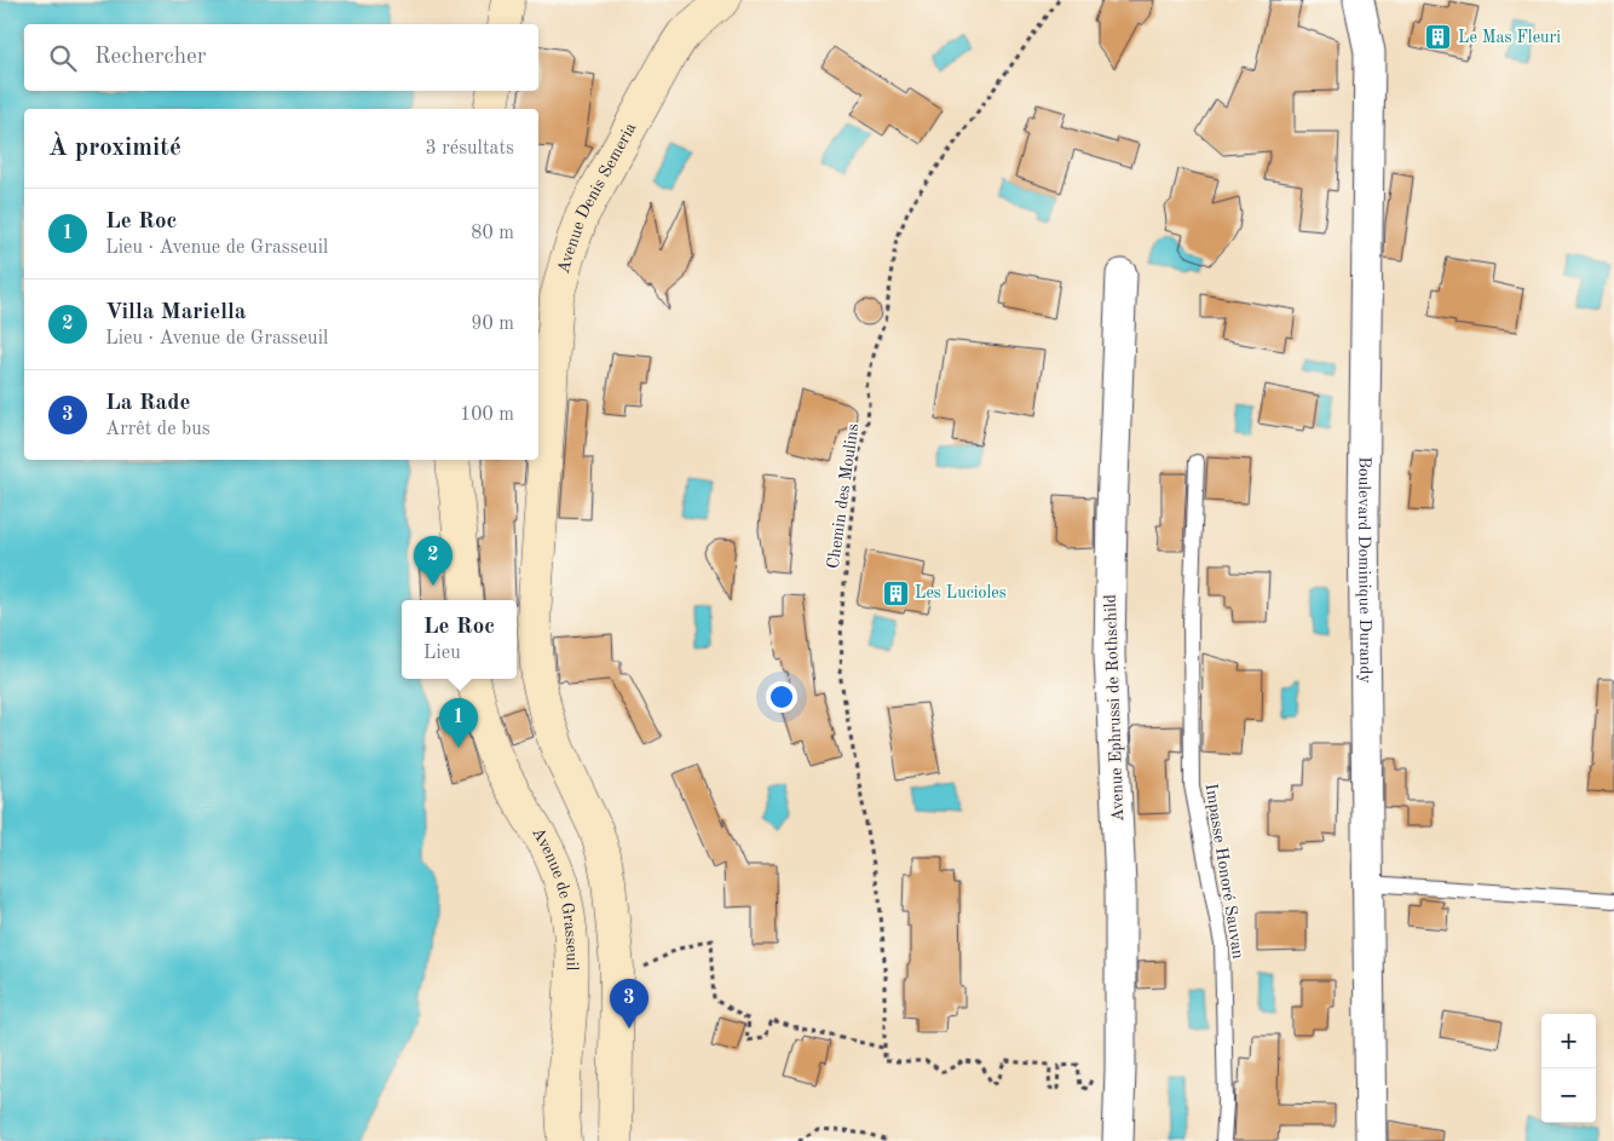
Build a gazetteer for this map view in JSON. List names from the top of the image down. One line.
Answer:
{"streets":{"main road":["Avenue Denis Semeria","Avenue de Grasseuil"],"street":["Boulevard Dominique Durandy","Avenue Ephrussi de Rothschild"],"lane":["Impasse Honoré Sauvan"],"path":["Chemin des Moulins"]},"places":{"building":["Le Mas Fleuri","Les Lucioles"]},"page":{"search":"Rechercher","heading":["À proximité","3 résultats"],"list":[{"mark":"1","name":"Le Roc","note":"Lieu · Avenue de Grasseuil","value":"80 m"},{"mark":"2","name":"Villa Mariella","note":"Lieu · Avenue de Grasseuil","value":"90 m"},{"mark":"3","name":"La Rade","note":"Arrêt de bus","value":"100 m"}],"pins":["2","1","3"],"popup":["Le Roc","Lieu"],"map_buttons":["+","−"]}}
